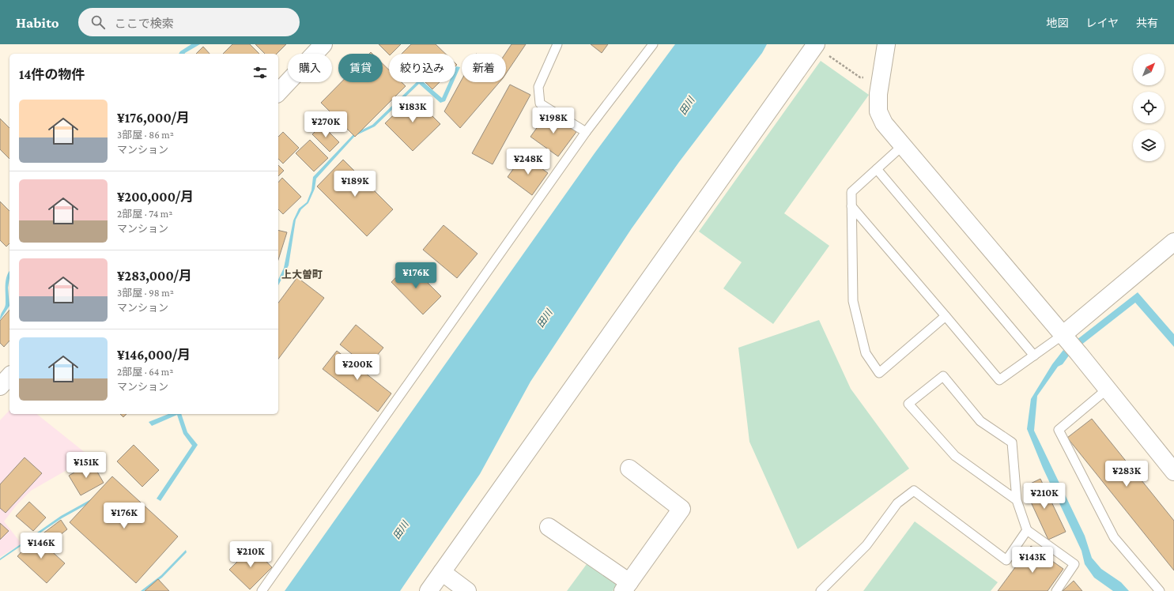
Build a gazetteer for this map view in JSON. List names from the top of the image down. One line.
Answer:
{"districts":["上大曽町"],"water":["田川"],"north":"top right","page":{"header":"Habito","search":"ここで検索","nav":["地図","レイヤ","共有"],"chip":["購入","賃貸","絞り込み","新着"],"heading":"14件の物件","list":[{"name":"¥176,000/月","note":"3部屋 · 86 m² · マンション"},{"name":"¥200,000/月","note":"2部屋 · 74 m² · マンション"},{"name":"¥283,000/月","note":"3部屋 · 98 m² · マンション"},{"name":"¥146,000/月","note":"2部屋 · 64 m² · マンション"}],"price":["¥183K","¥198K","¥270K","¥248K","¥189K","¥176K","¥200K","¥151K","¥283K","¥210K","¥176K","¥146K","¥210K","¥143K"]}}
